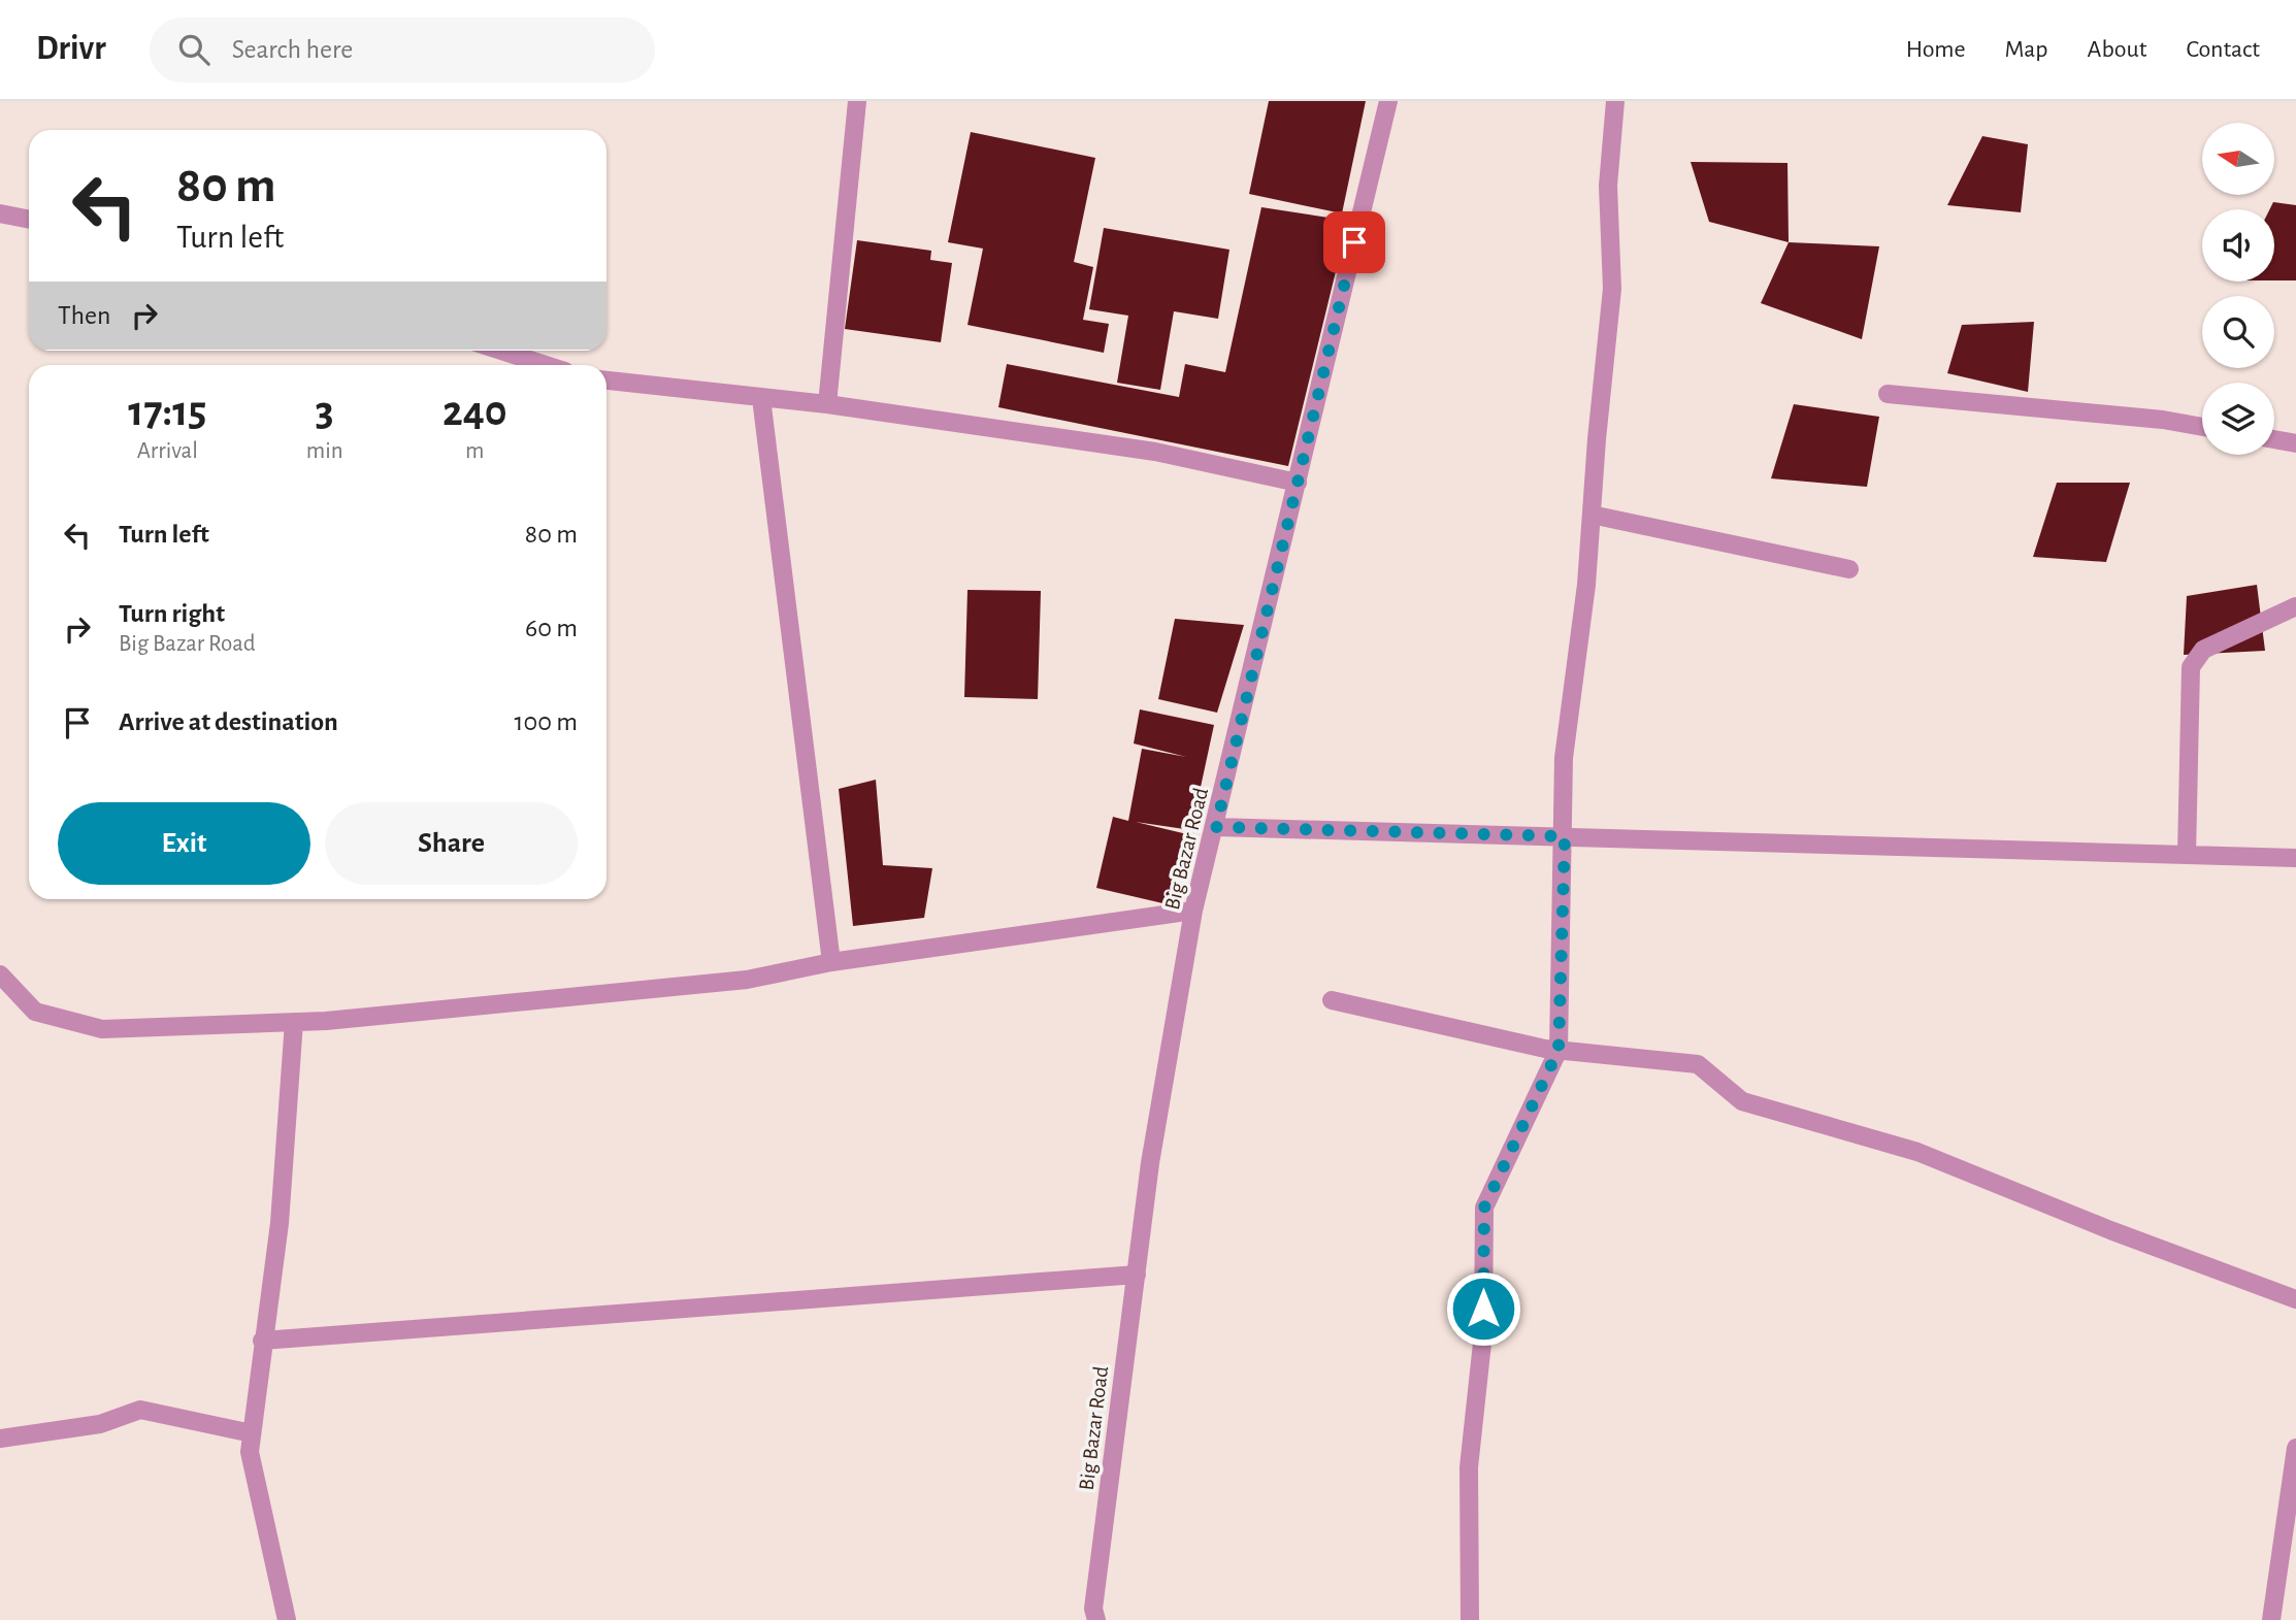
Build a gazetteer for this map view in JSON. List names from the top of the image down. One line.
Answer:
{"streets":{"street":["Big Bazar Road"]},"north":"left","page":{"header":"Drivr","search":"Search here","nav":["Home","Map","About","Contact"],"turn":["80 m","Turn left"],"then":"Then","eta":["17:15","Arrival","3","min","240","m"],"list":[{"name":"Turn left","value":"80 m"},{"name":"Turn right","note":"Big Bazar Road","value":"60 m"},{"name":"Arrive at destination","value":"100 m"}],"buttons":["Exit","Share"]}}
